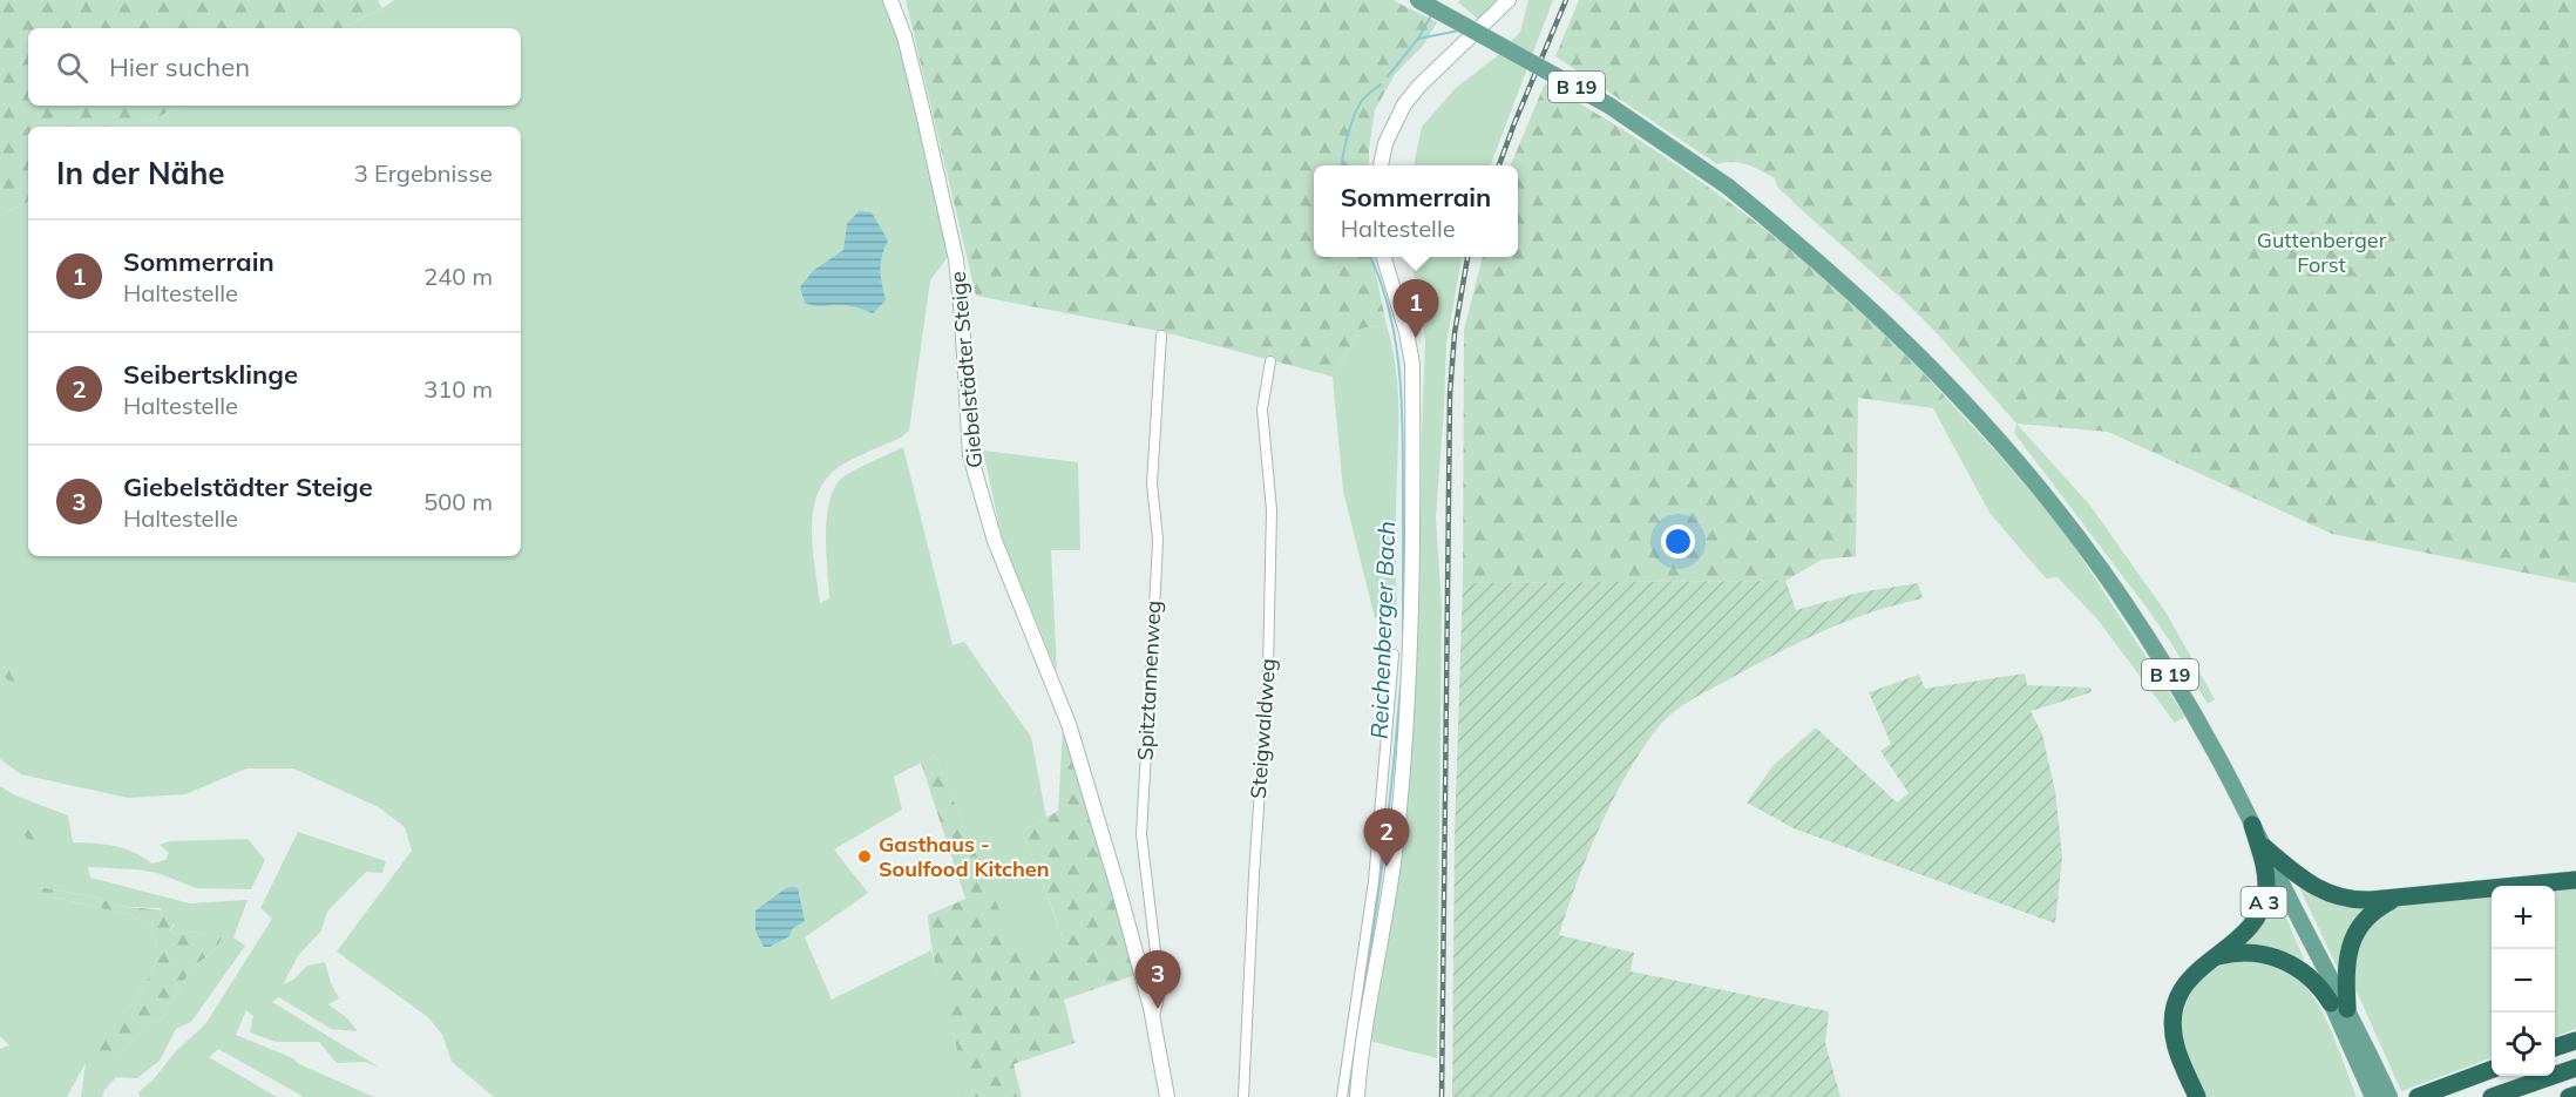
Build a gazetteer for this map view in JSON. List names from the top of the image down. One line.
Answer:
{"streets":{"highway":["B 19","A 3"],"main road":["Giebelstädter Steige"],"street":["Spitztannenweg","Steigwaldweg"]},"crossings":[["B 19","A 3"],["Giebelstädter Steige","Spitztannenweg"]],"water":["Reichenberger Bach"],"parks":["Guttenberger Forst"],"places":["Gasthaus - Soulfood Kitchen"],"page":{"search":"Hier suchen","heading":["In der Nähe","3 Ergebnisse"],"popup":["Sommerrain","Haltestelle"],"list":[{"mark":"1","name":"Sommerrain","note":"Haltestelle","value":"240 m"},{"mark":"2","name":"Seibertsklinge","note":"Haltestelle","value":"310 m"},{"mark":"3","name":"Giebelstädter Steige","note":"Haltestelle","value":"500 m"}],"pins":["1","2","3"],"map_buttons":["+","−"]}}
